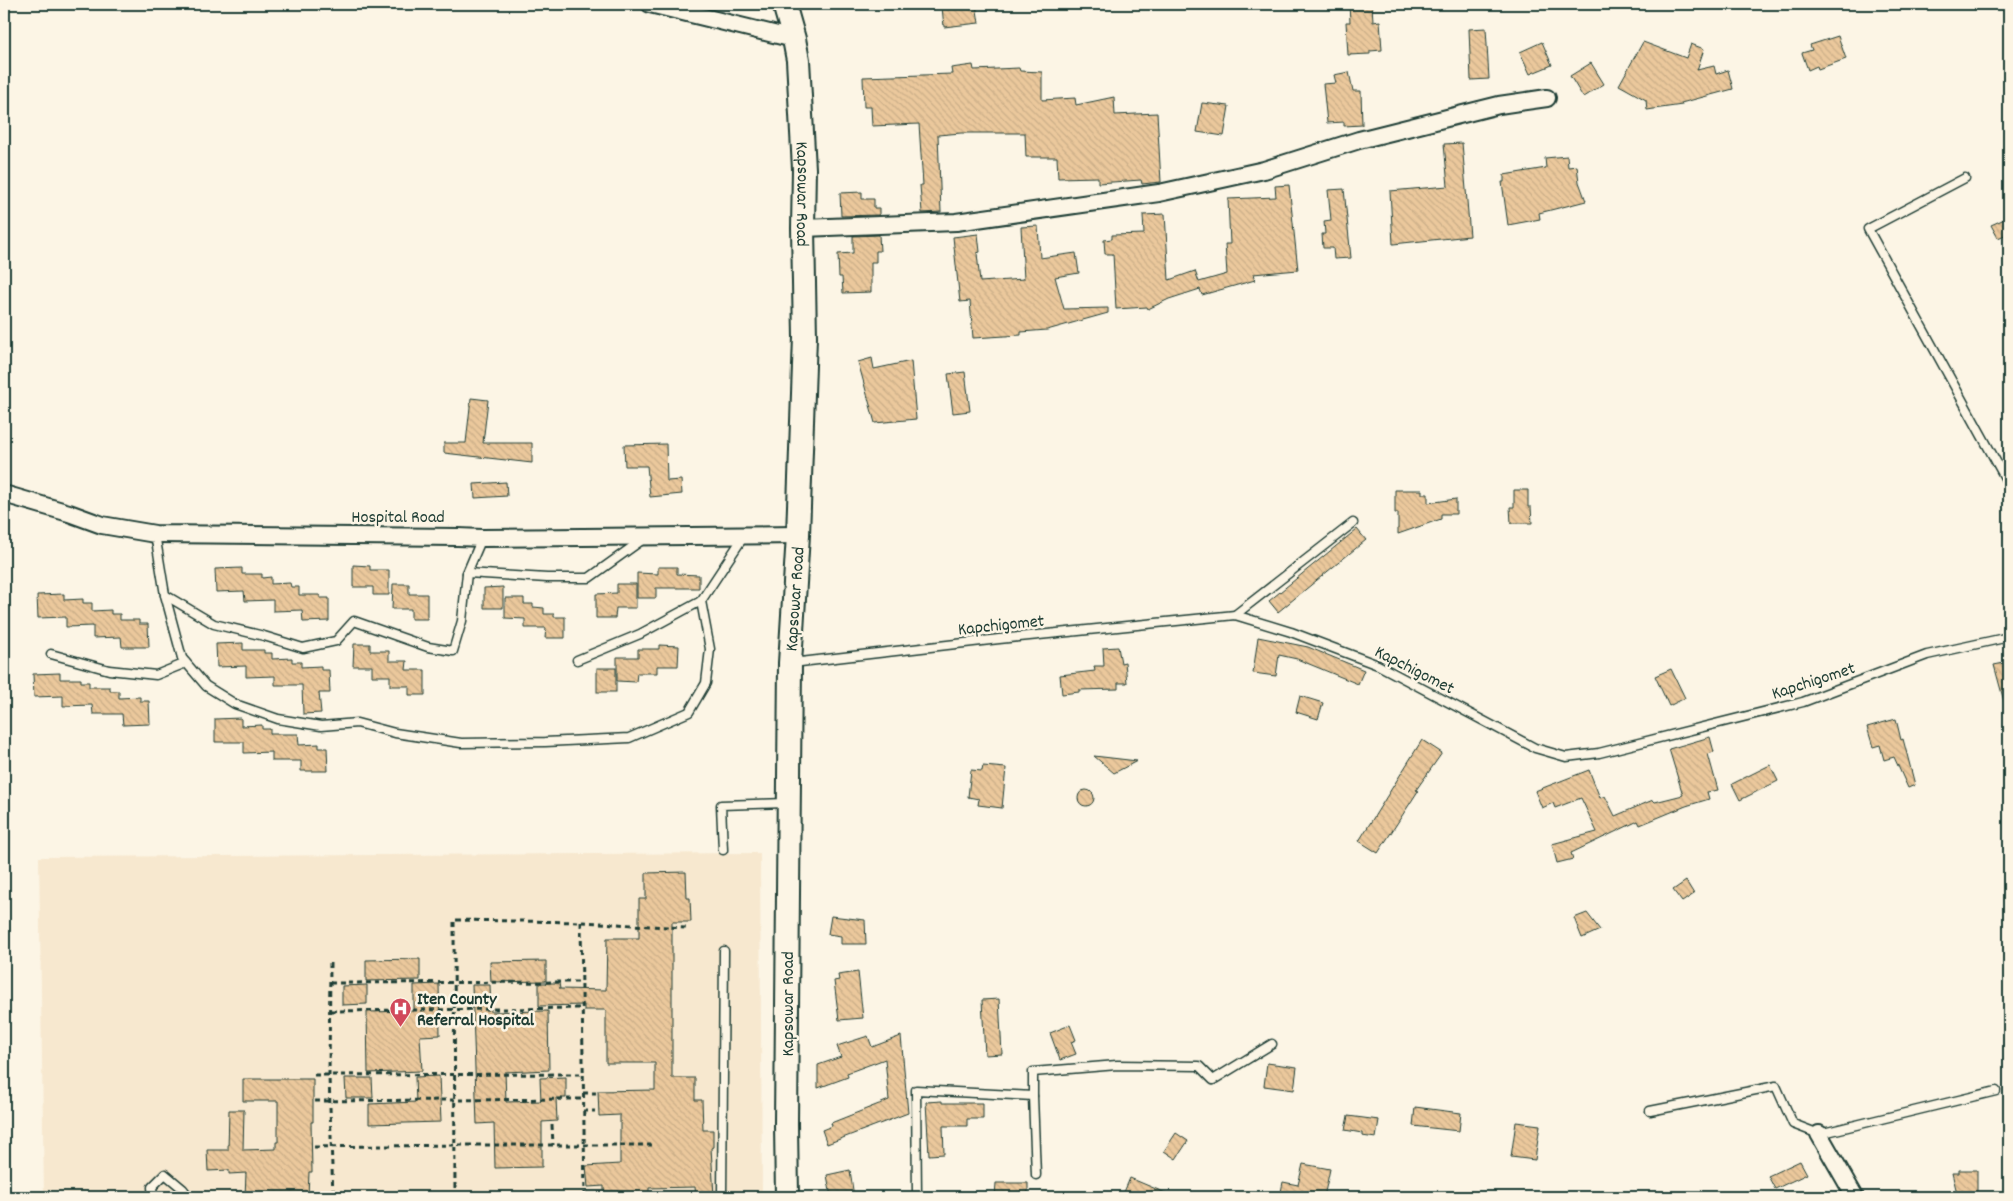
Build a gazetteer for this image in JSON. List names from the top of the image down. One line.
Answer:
{"streets":{"main road":["Kapsowar Road"],"street":["Hospital Road"],"lane":["Kapchigomet"]},"crossings":[["Kapsowar Road","Hospital Road"],["Kapsowar Road","Kapchigomet"]],"places":{"hospital":["Iten County Referral Hospital"]}}
